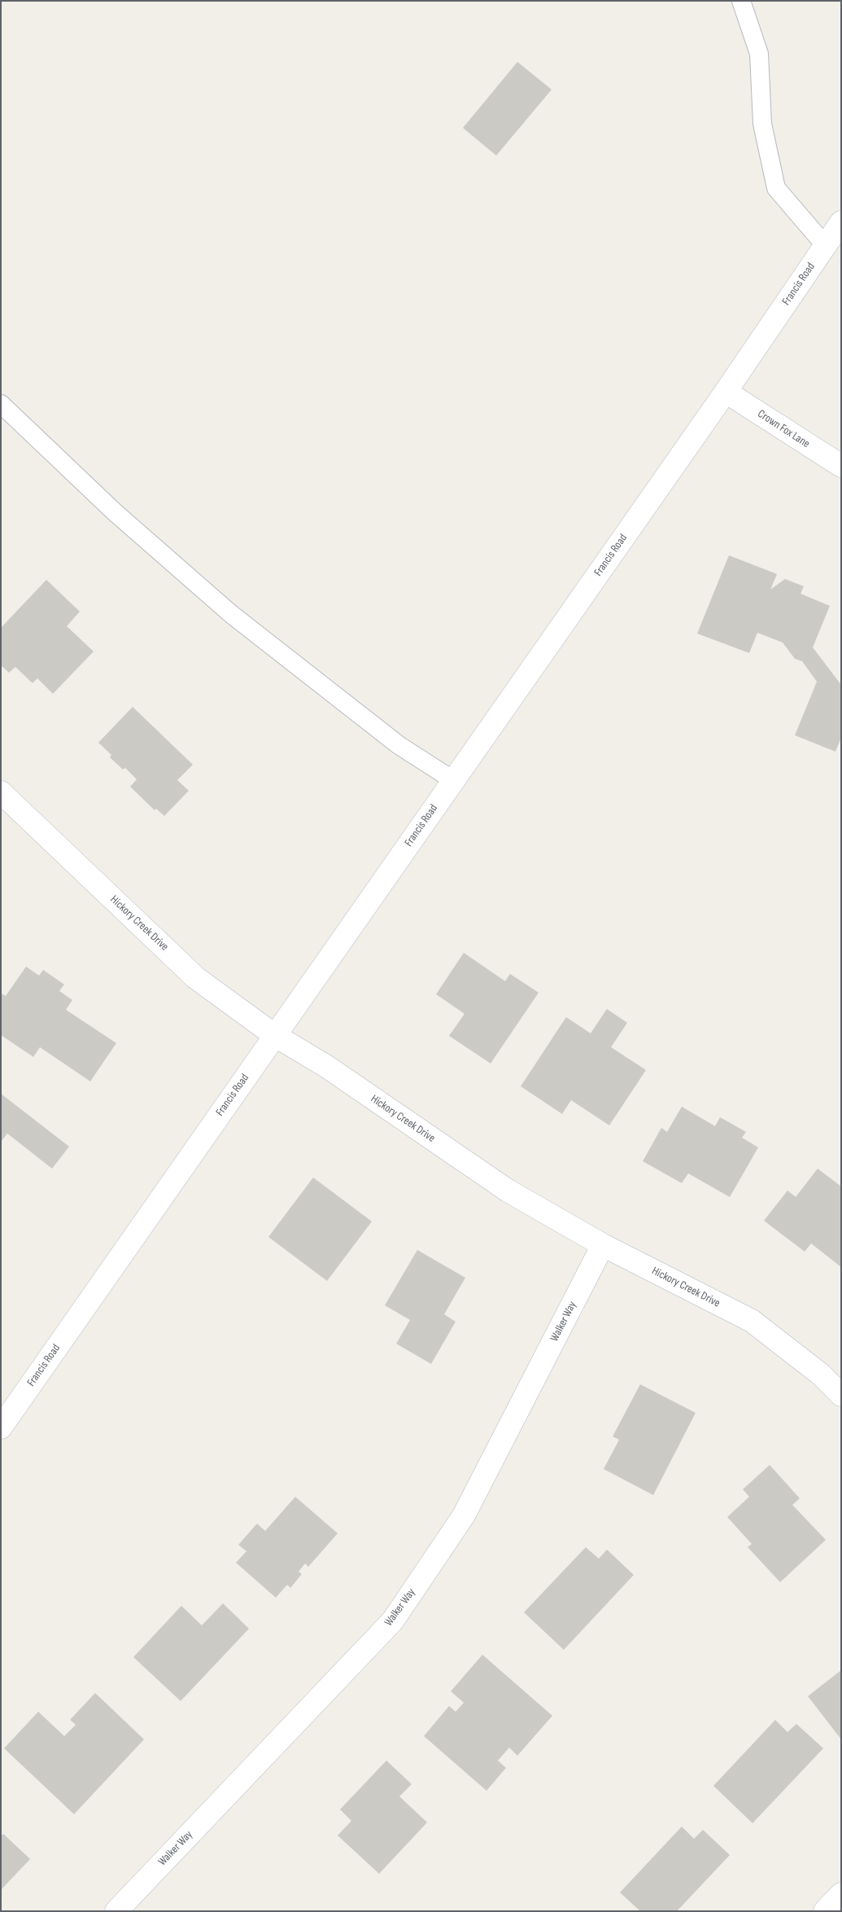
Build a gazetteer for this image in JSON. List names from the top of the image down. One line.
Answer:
{"streets":{"street":["Francis Road","Crown Fox Lane","Hickory Creek Drive","Walker Way"]},"crossings":[["Francis Road","Crown Fox Lane"],["Francis Road","Hickory Creek Drive"],["Hickory Creek Drive","Walker Way"]]}
